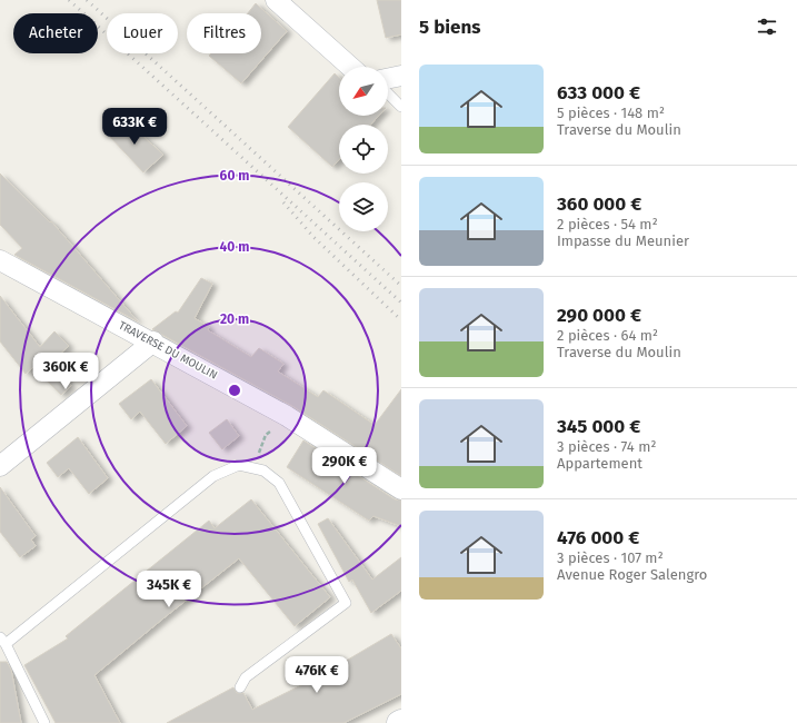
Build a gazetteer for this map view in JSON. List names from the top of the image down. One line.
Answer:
{"streets":{"street":["TRAVERSE DU MOULIN"]},"north":"bottom left","page":{"heading":"5 biens","chip":["Acheter","Louer","Filtres"],"list":[{"name":"633 000 €","note":"5 pièces · 148 m² · Traverse du Moulin"},{"name":"360 000 €","note":"2 pièces · 54 m² · Impasse du Meunier"},{"name":"290 000 €","note":"2 pièces · 64 m² · Traverse du Moulin"},{"name":"345 000 €","note":"3 pièces · 74 m² · Appartement"},{"name":"476 000 €","note":"3 pièces · 107 m² · Avenue Roger Salengro"}],"price":["633K €","360K €","290K €","345K €","476K €"]},"rings":["60 m","40 m","20 m"]}
